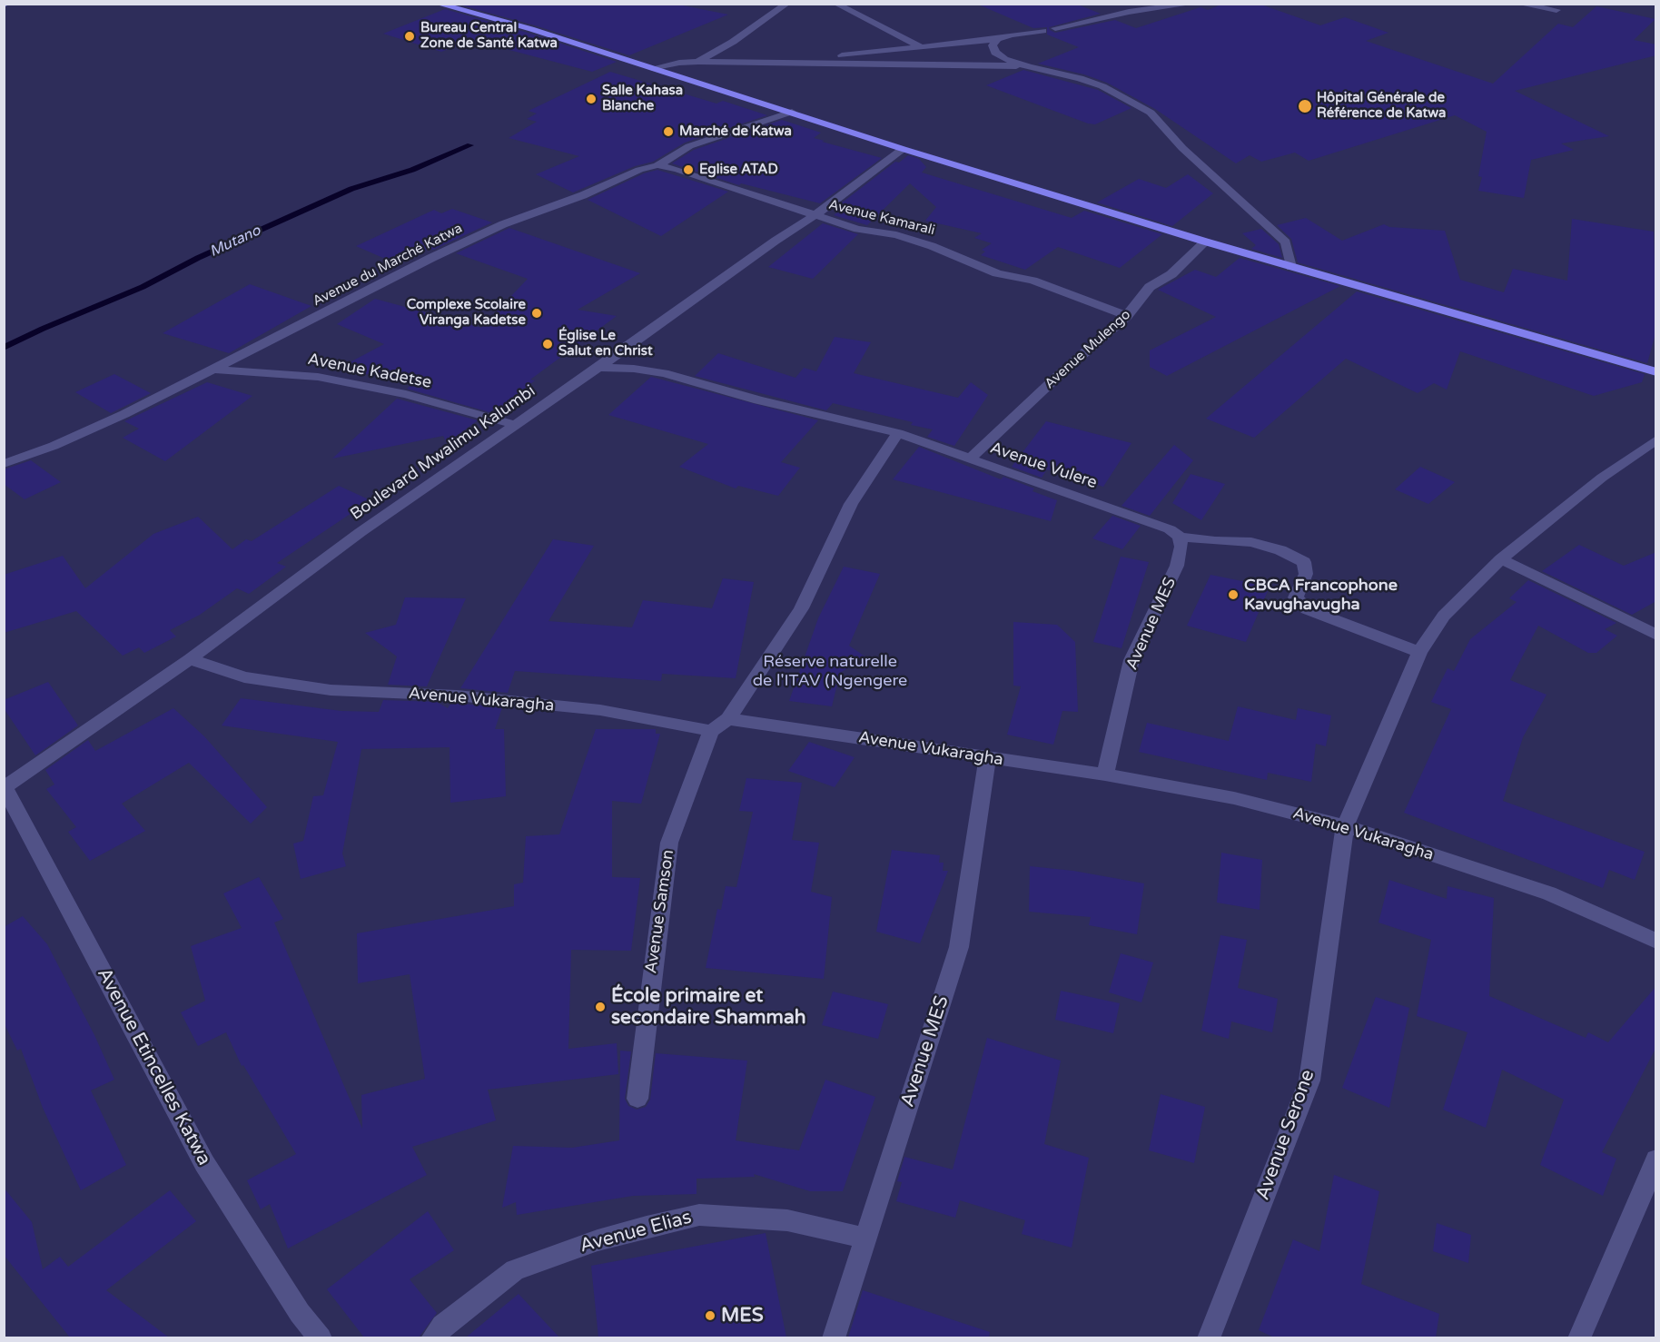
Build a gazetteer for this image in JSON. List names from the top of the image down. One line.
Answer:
{"streets":{"street":["Avenue Kamarali","Avenue du Marché Katwa","Avenue Mulengo","Avenue Kadetse","Boulevard Mwalimu Kalumbi","Avenue Vulere","Avenue MES","Avenue Vukaragha","Avenue Samson","Avenue Etincelles Katwa","Avenue Serone","Avenue Elias"]},"crossings":[["Avenue Kamarali","Avenue du Marché Katwa"],["Avenue Kamarali","Avenue Mulengo"],["Avenue Kamarali","Boulevard Mwalimu Kalumbi"],["Avenue du Marché Katwa","Avenue Kadetse"],["Avenue Mulengo","Avenue Vulere"],["Avenue Kadetse","Boulevard Mwalimu Kalumbi"],["Boulevard Mwalimu Kalumbi","Avenue Vulere"],["Boulevard Mwalimu Kalumbi","Avenue Vukaragha"],["Boulevard Mwalimu Kalumbi","Avenue Etincelles Katwa"],["Avenue Vulere","Avenue MES"],["Avenue Vulere","Avenue Serone"],["Avenue MES","Avenue Vukaragha"],["Avenue MES","Avenue Elias"],["Avenue Vukaragha","Avenue Samson"],["Avenue Vukaragha","Avenue Serone"]],"water":["Mutano"],"parks":["Réserve naturelle de l'ITAV (Ngengere"],"places":["Bureau Central Zone de Santé Katwa","Salle Kahasa Blanche","Hôpital Générale de Référence de Katwa","Marché de Katwa","Eglise ATAD","Complexe Scolaire Viranga Kadetse","Église Le Salut en Christ","CBCA Francophone Kavughavugha","École primaire et secondaire Shammah","MES"]}
